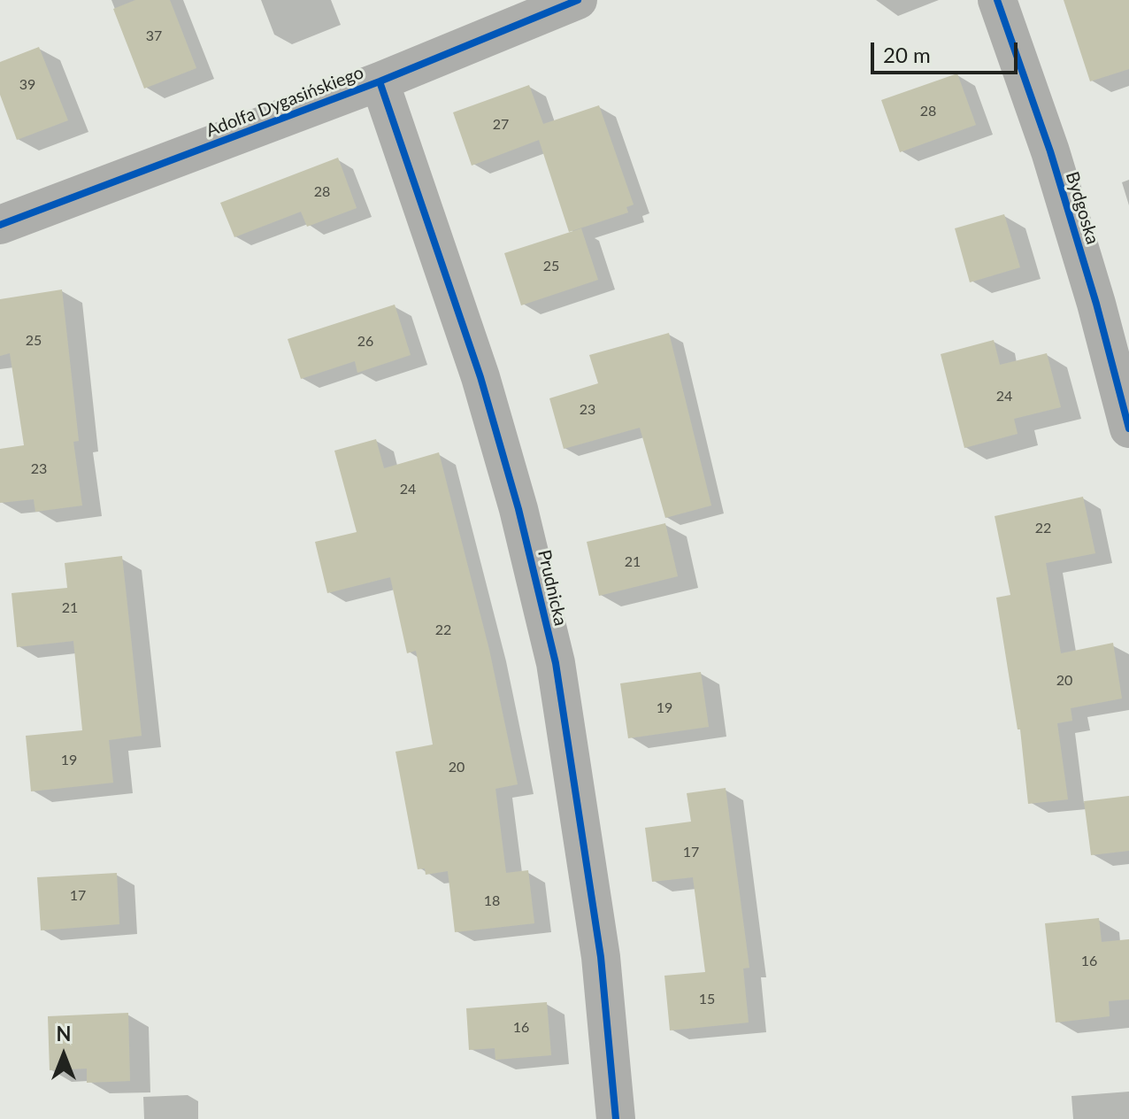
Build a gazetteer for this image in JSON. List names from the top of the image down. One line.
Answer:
{"streets":{"street":["Adolfa Dygasińskiego","Bydgoska","Prudnicka"]},"crossings":[["Adolfa Dygasińskiego","Prudnicka"]],"house_numbers":["37","39","28","27","28","25","25","26","24","23","23","24","22","21","21","22","20","19","19","20","17","17","18","16","15","16"],"scale_bar":"20 m","north":"top"}
